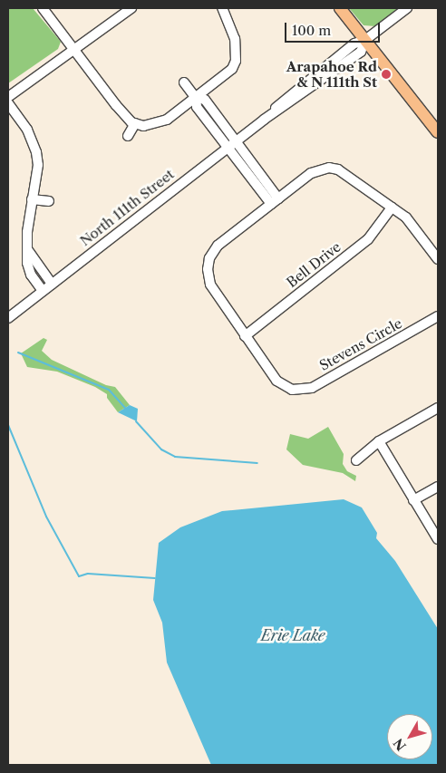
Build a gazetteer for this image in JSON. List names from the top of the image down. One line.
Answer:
{"streets":{"street":["North 111th Street","Bell Drive","Stevens Circle"]},"crossings":[["Bell Drive","Stevens Circle"]],"water":["Erie Lake"],"places":["Arapahoe Rd & N 111th St"],"scale_bar":"100 m","north":"bottom left"}
